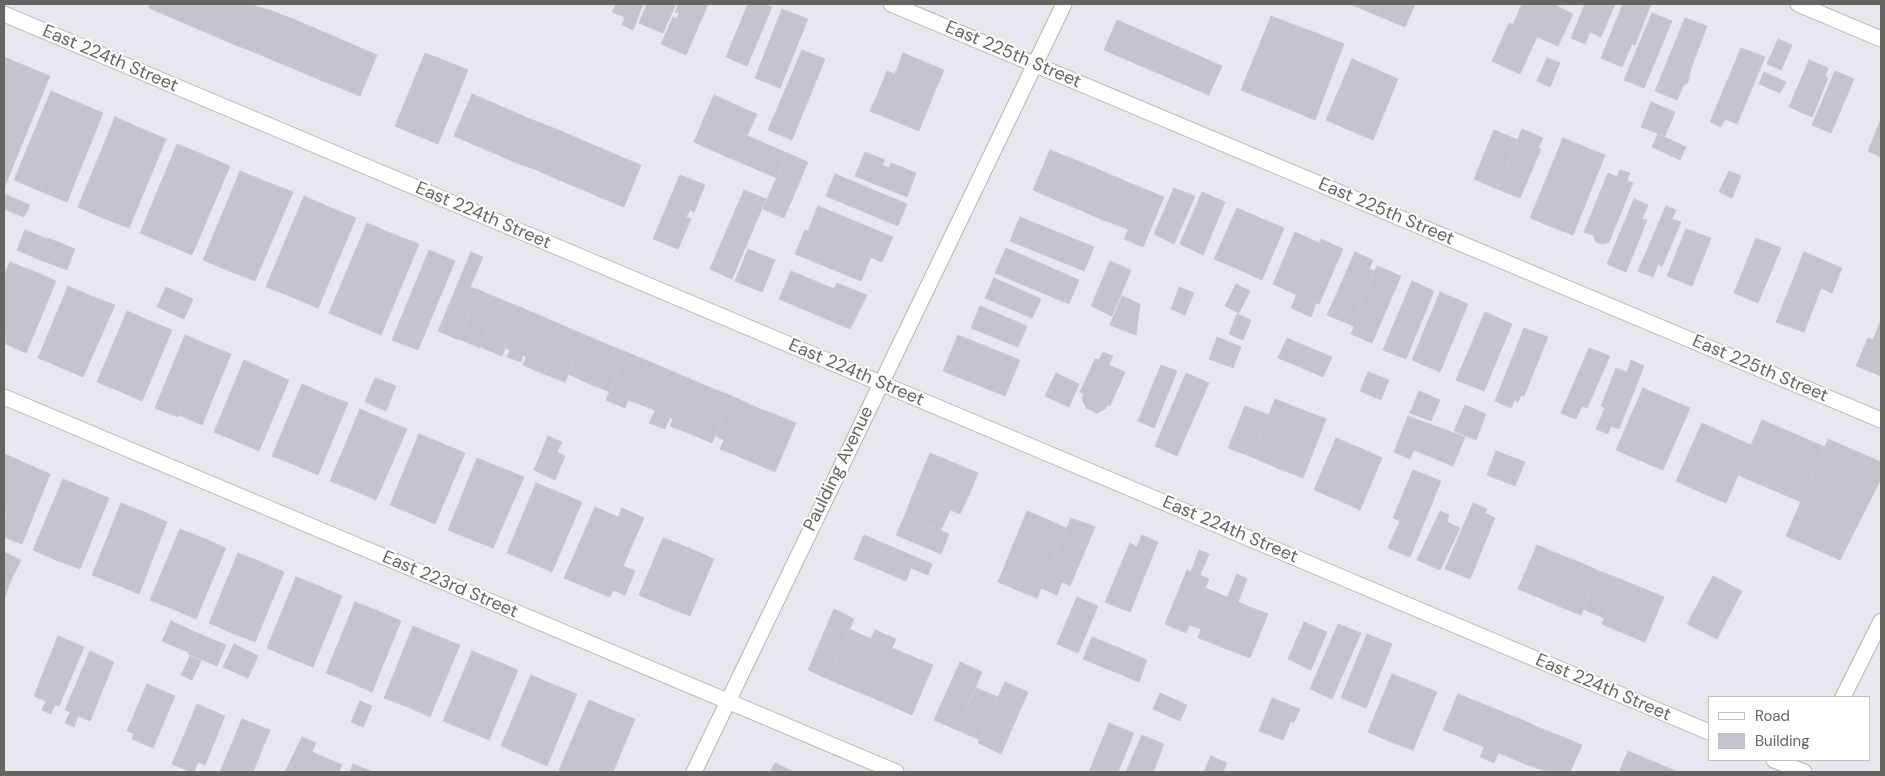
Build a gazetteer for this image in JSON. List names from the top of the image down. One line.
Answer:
{"streets":{"street":["East 225th Street","East 224th Street","Paulding Avenue","East 223rd Street"]},"crossings":[["East 225th Street","Paulding Avenue"],["East 224th Street","Paulding Avenue"],["Paulding Avenue","East 223rd Street"]],"legend":["Road","Building"]}
